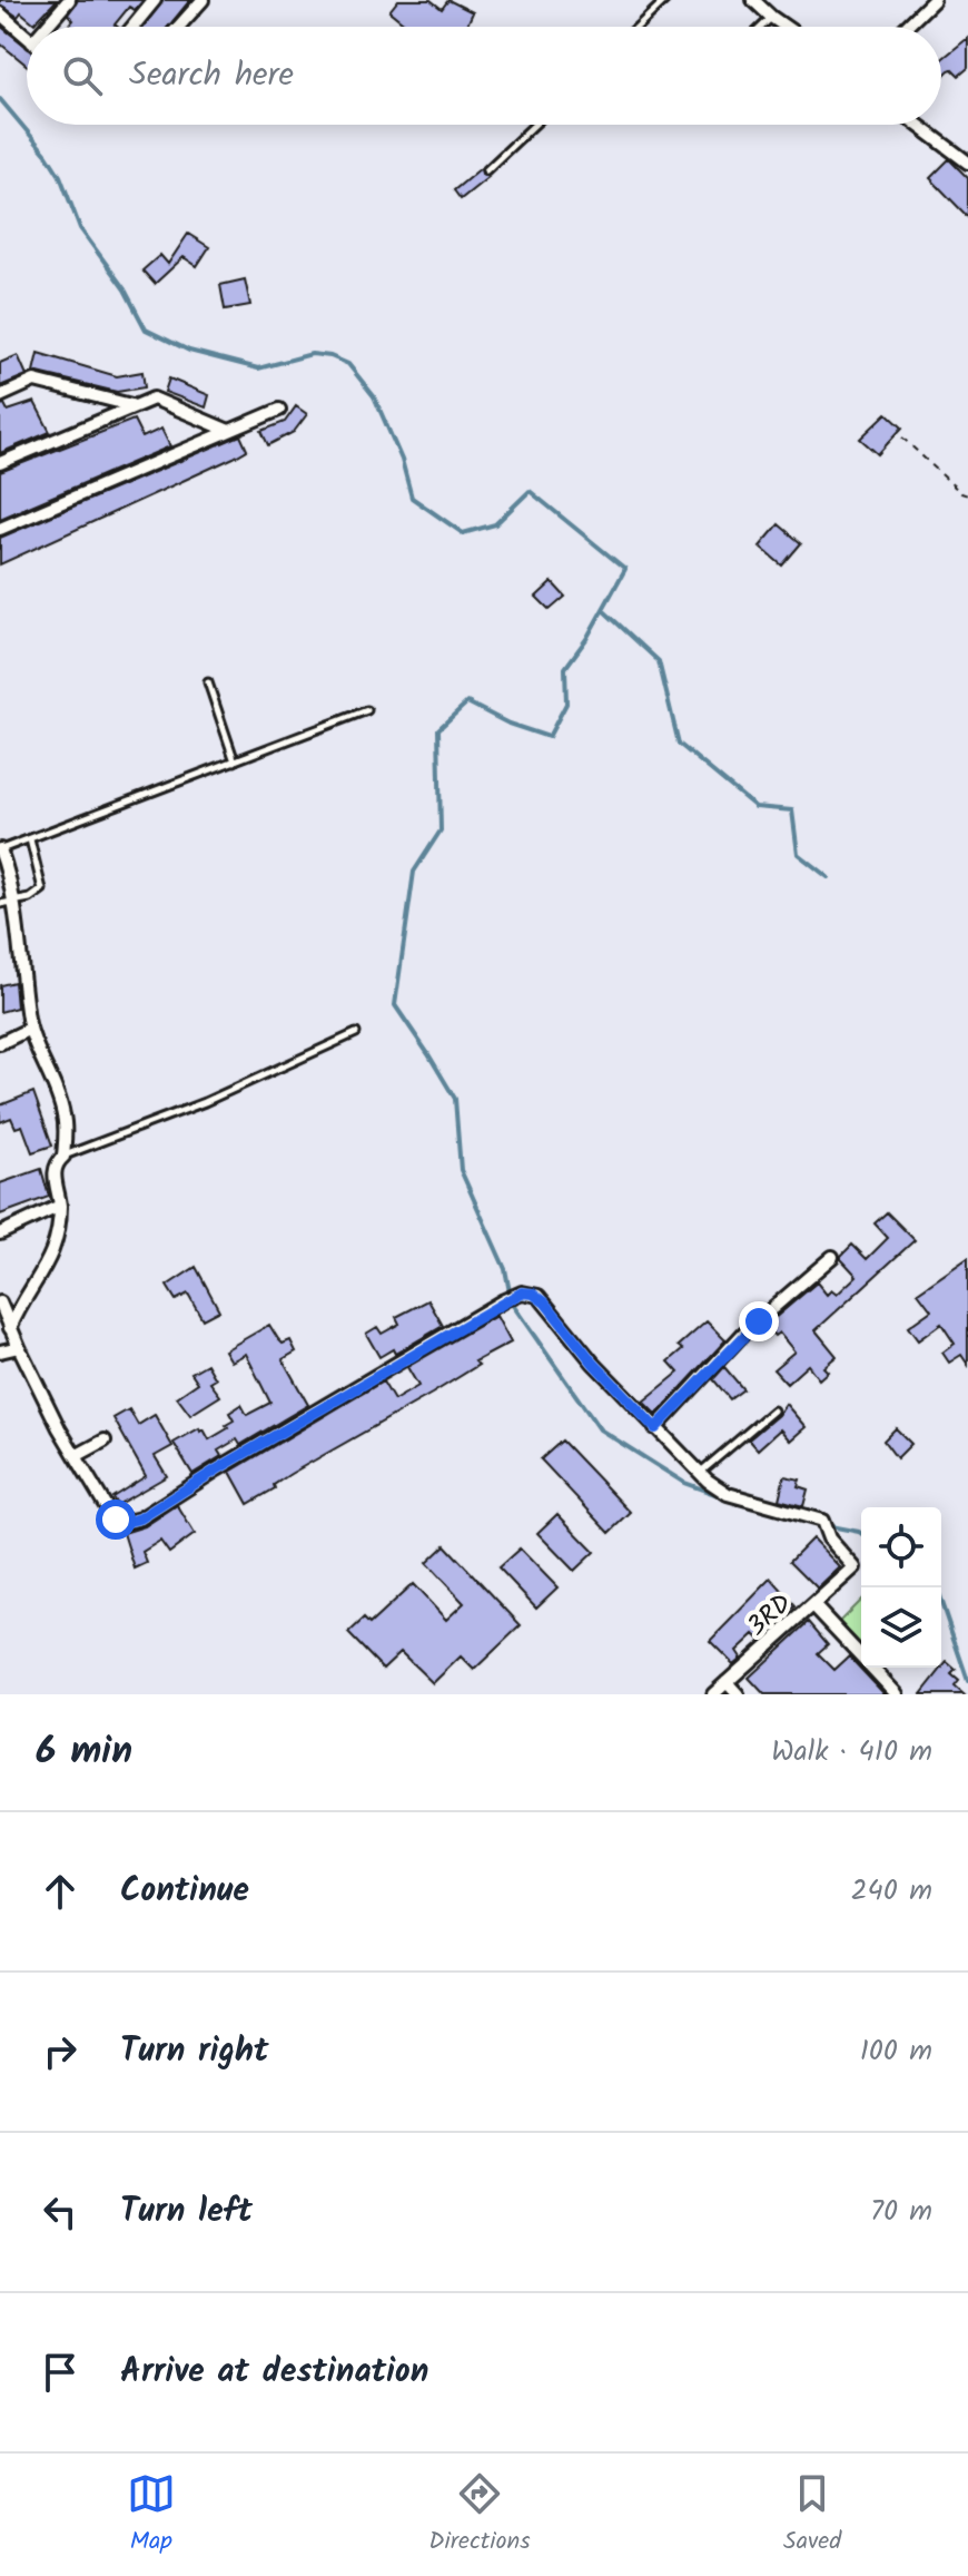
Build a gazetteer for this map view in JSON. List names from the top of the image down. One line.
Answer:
{"streets":{"street":["3RD"]},"page":{"search":"Search here","heading":["6 min","Walk · 410 m"],"list":[["Continue","240 m"],["Turn right","100 m"],["Turn left","70 m"],"Arrive at destination"],"nav":["Map","Directions","Saved"]}}
